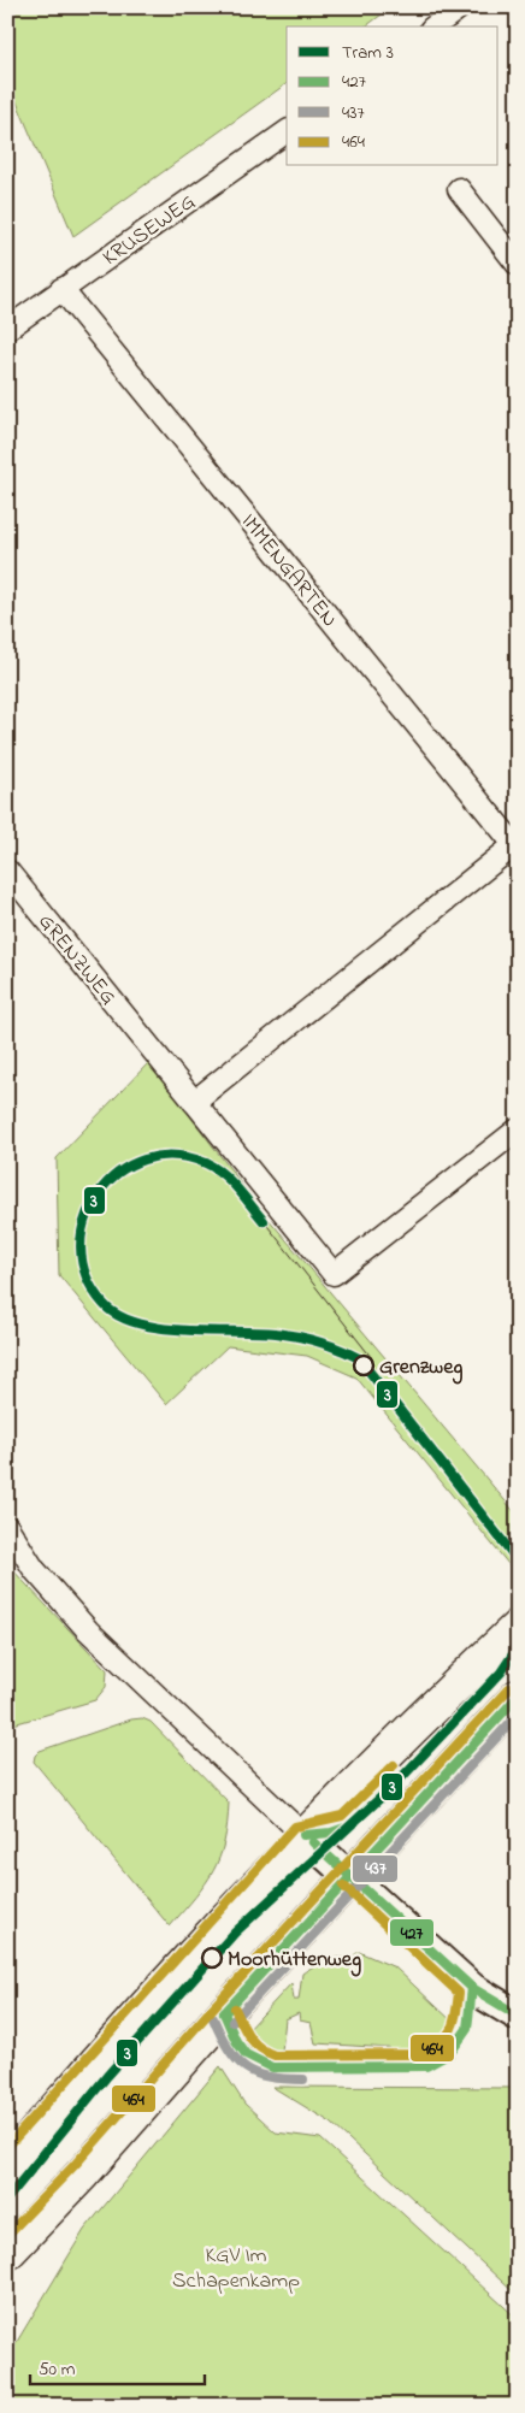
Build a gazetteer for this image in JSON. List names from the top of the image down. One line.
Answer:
{"streets":{"street":["KRUSEWEG","IMMENGARTEN","GRENZWEG"]},"crossings":[["KRUSEWEG","IMMENGARTEN"]],"parks":["KGV Im Schapenkamp"],"places":["Grenzweg","Moorhüttenweg"],"lines":["tram line 3","transit line 464","transit line 427","transit line 437"],"legend":["Tram 3","427","437","464"],"scale_bar":"50 m"}
